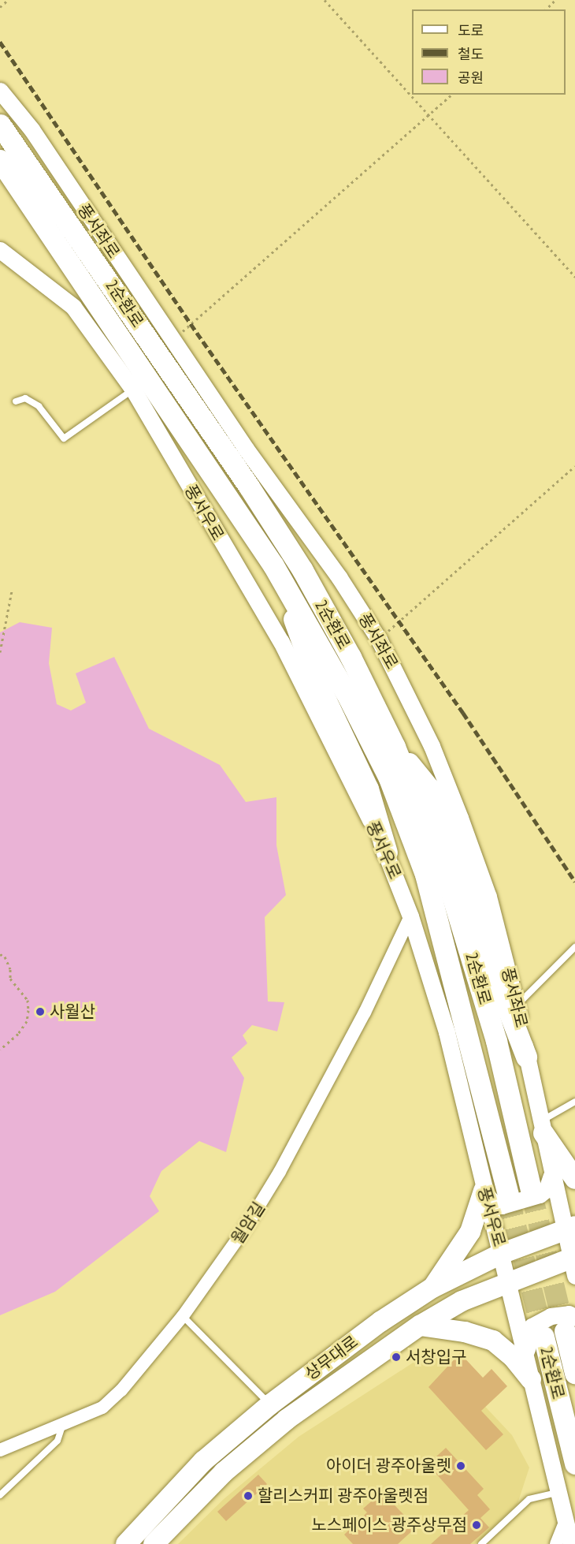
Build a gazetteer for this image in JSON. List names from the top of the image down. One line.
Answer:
{"streets":{"highway":["2순환로"],"main road":["상무대로"],"street":["풍서좌로","풍서우로","월암길"]},"crossings":[["풍서좌로","상무대로"],["풍서우로","월암길"],["풍서우로","상무대로"]],"places":["사월산","서창입구","아이더 광주아울렛","할리스커피 광주아울렛점","노스페이스 광주상무점"],"legend":["도로","철도","공원"]}
